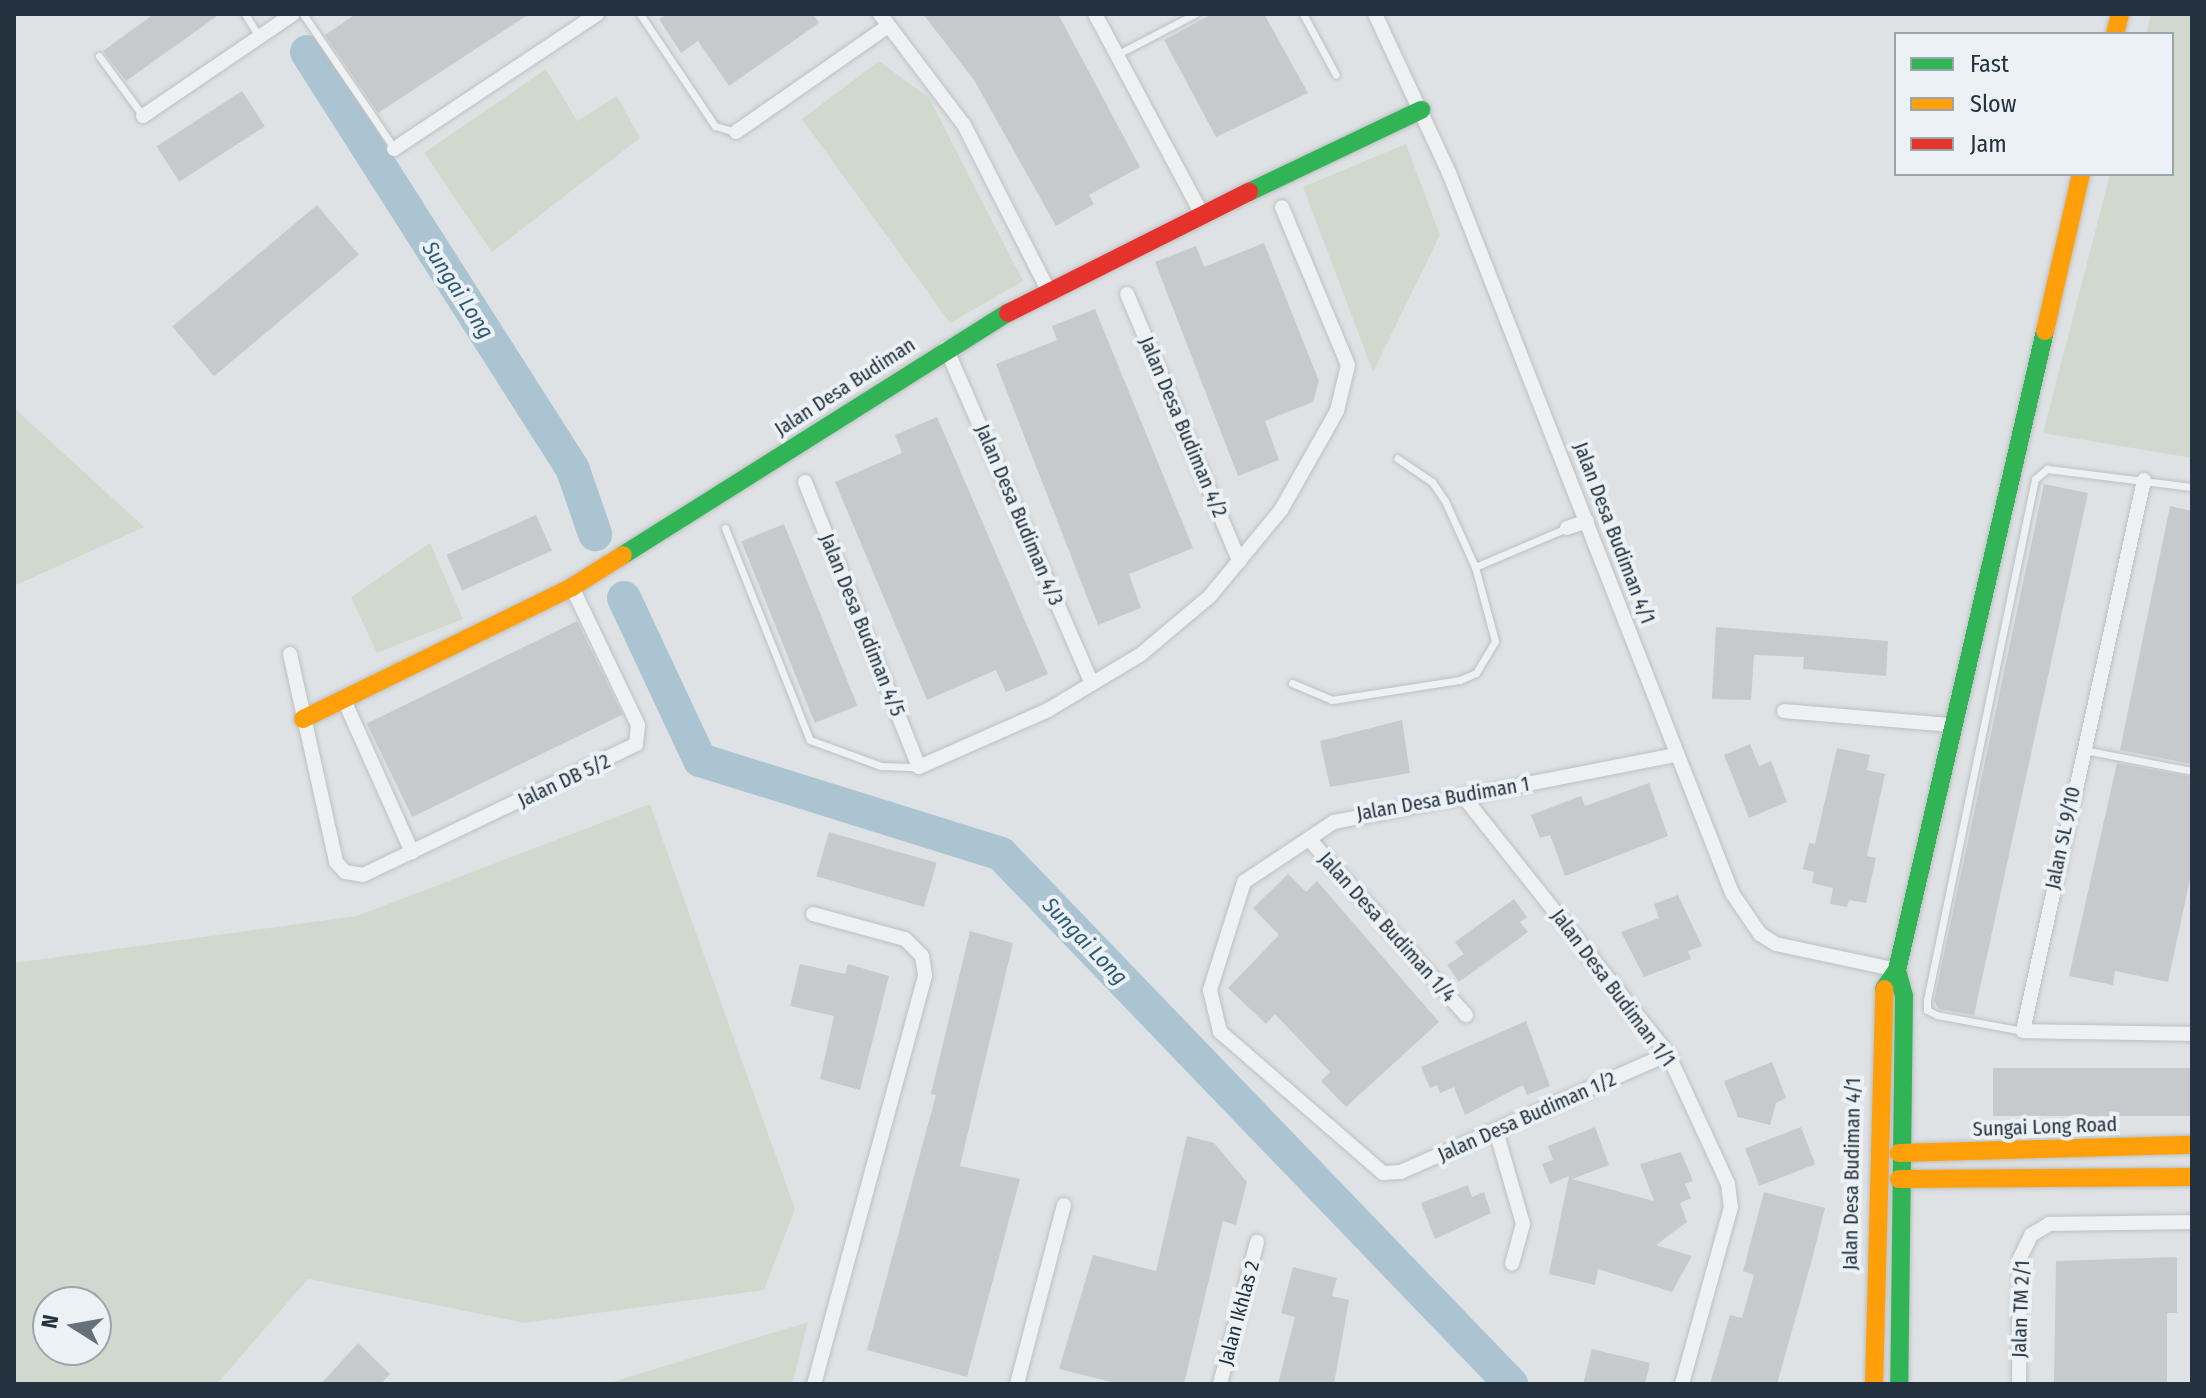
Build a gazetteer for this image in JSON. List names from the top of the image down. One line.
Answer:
{"streets":{"street":["Jalan Desa Budiman","Jalan Desa Budiman 4/2","Jalan Desa Budiman 4/3","Jalan Desa Budiman 4/1","Jalan Desa Budiman 4/5","Jalan DB 5/2","Jalan Desa Budiman 1","Jalan SL 9/10","Jalan Desa Budiman 1/4","Jalan Desa Budiman 1/1","Jalan Desa Budiman 1/2","Sungai Long Road","Jalan TM 2/1","Jalan Ikhlas 2"]},"crossings":[["Jalan Desa Budiman","Jalan Desa Budiman 4/3"],["Jalan Desa Budiman","Jalan Desa Budiman 4/1"],["Jalan Desa Budiman","Jalan DB 5/2"],["Jalan Desa Budiman 4/1","Jalan Desa Budiman 1"],["Jalan Desa Budiman 4/1","Sungai Long Road"],["Jalan Desa Budiman 1","Jalan Desa Budiman 1/4"],["Jalan Desa Budiman 1","Jalan Desa Budiman 1/1"],["Jalan Desa Budiman 1","Jalan Desa Budiman 1/2"],["Jalan Desa Budiman 1/1","Jalan Desa Budiman 1/2"]],"water":["Sungai Long"],"legend":["Fast","Slow","Jam"],"north":"left"}
